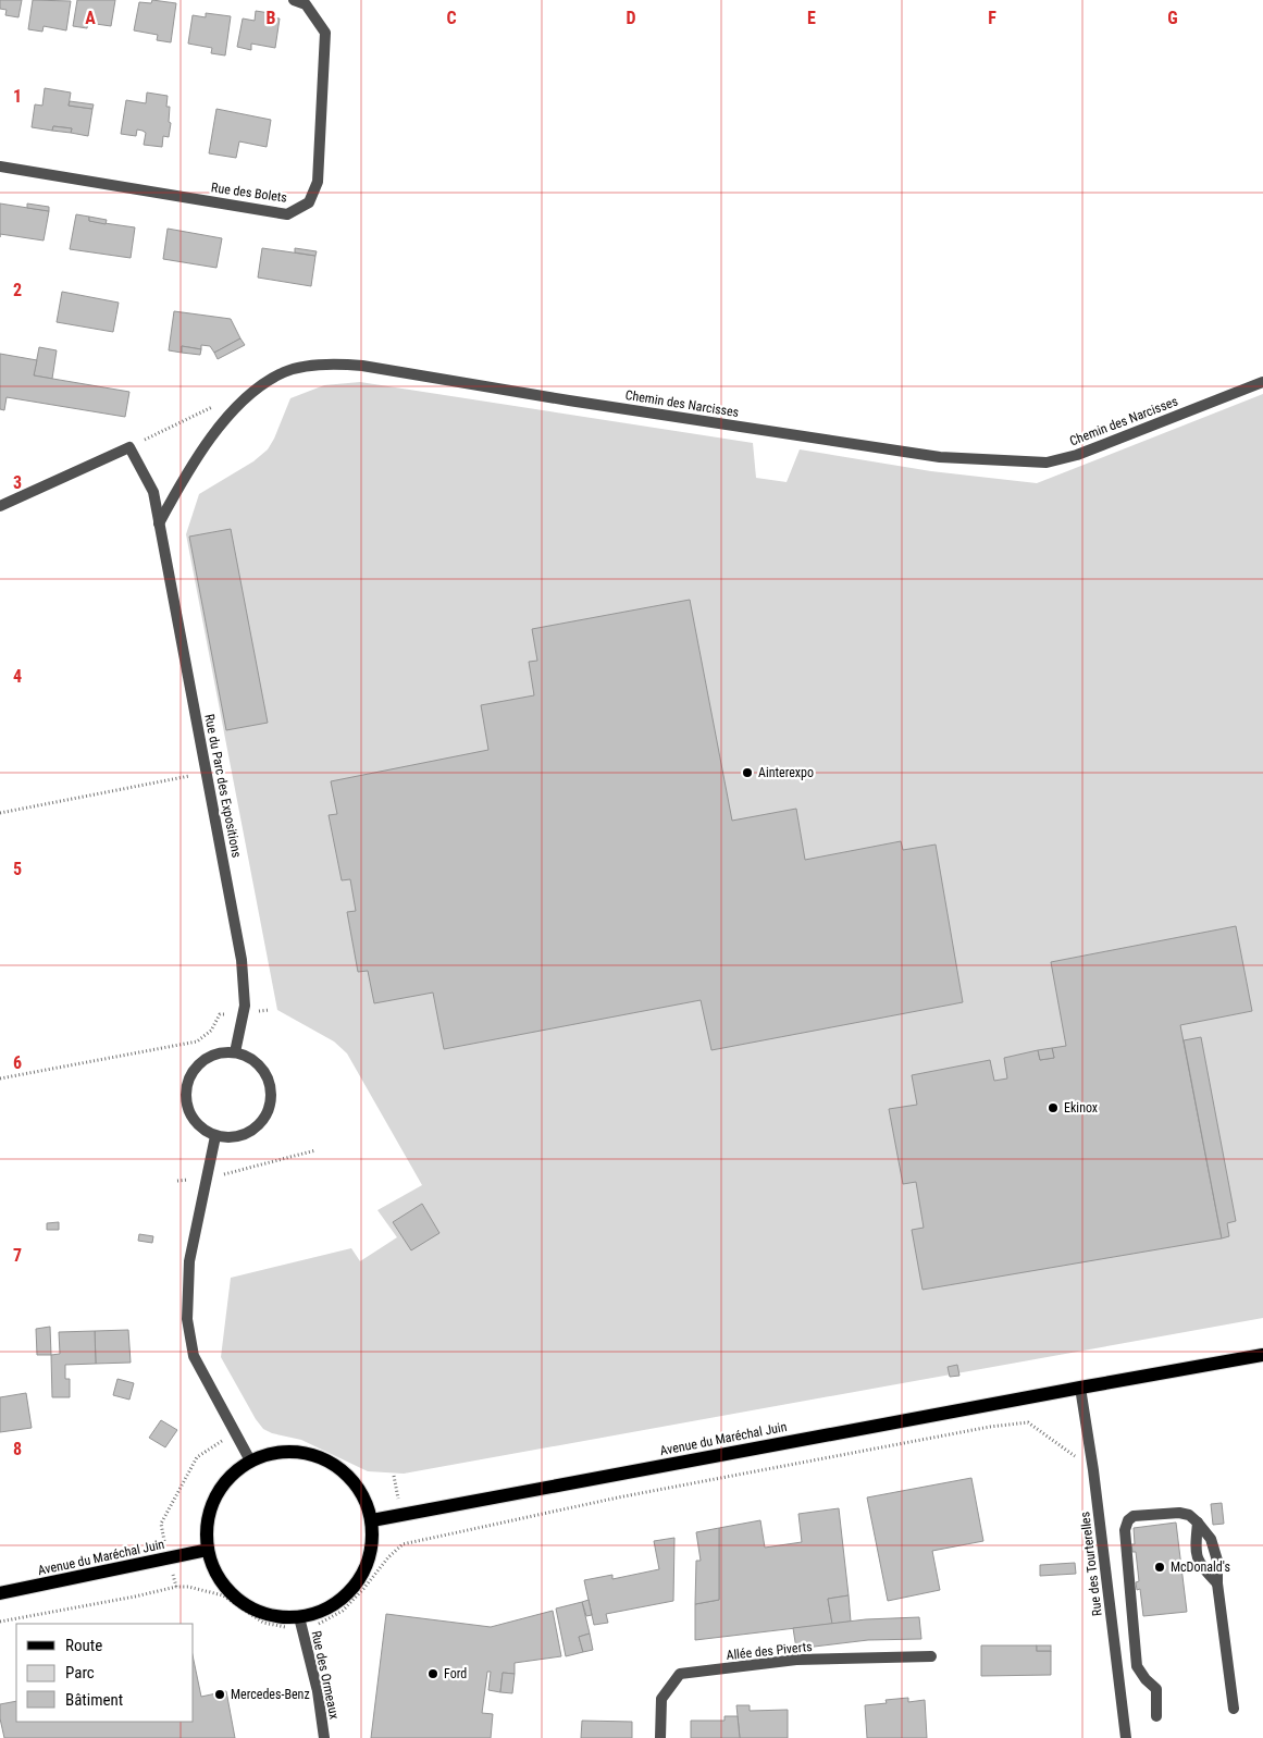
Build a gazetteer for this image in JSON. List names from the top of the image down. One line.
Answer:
{"streets":{"main road":["Avenue du Maréchal Juin"],"street":["Rue des Bolets","Chemin des Narcisses","Rue du Parc des Expositions","Rue des Tourterelles","Allée des Piverts","Rue des Ormeaux"]},"crossings":[["Chemin des Narcisses","Rue du Parc des Expositions"],["Avenue du Maréchal Juin","Rue des Tourterelles"],["Avenue du Maréchal Juin","Rue des Ormeaux"]],"places":["Ainterexpo","Ekinox","McDonald's","Ford","Mercedes-Benz"],"legend":["Route","Parc","Bâtiment"],"grid":{"columns":["A","B","C","D","E","F","G"],"rows":["1","2","3","4","5","6","7","8"]}}
